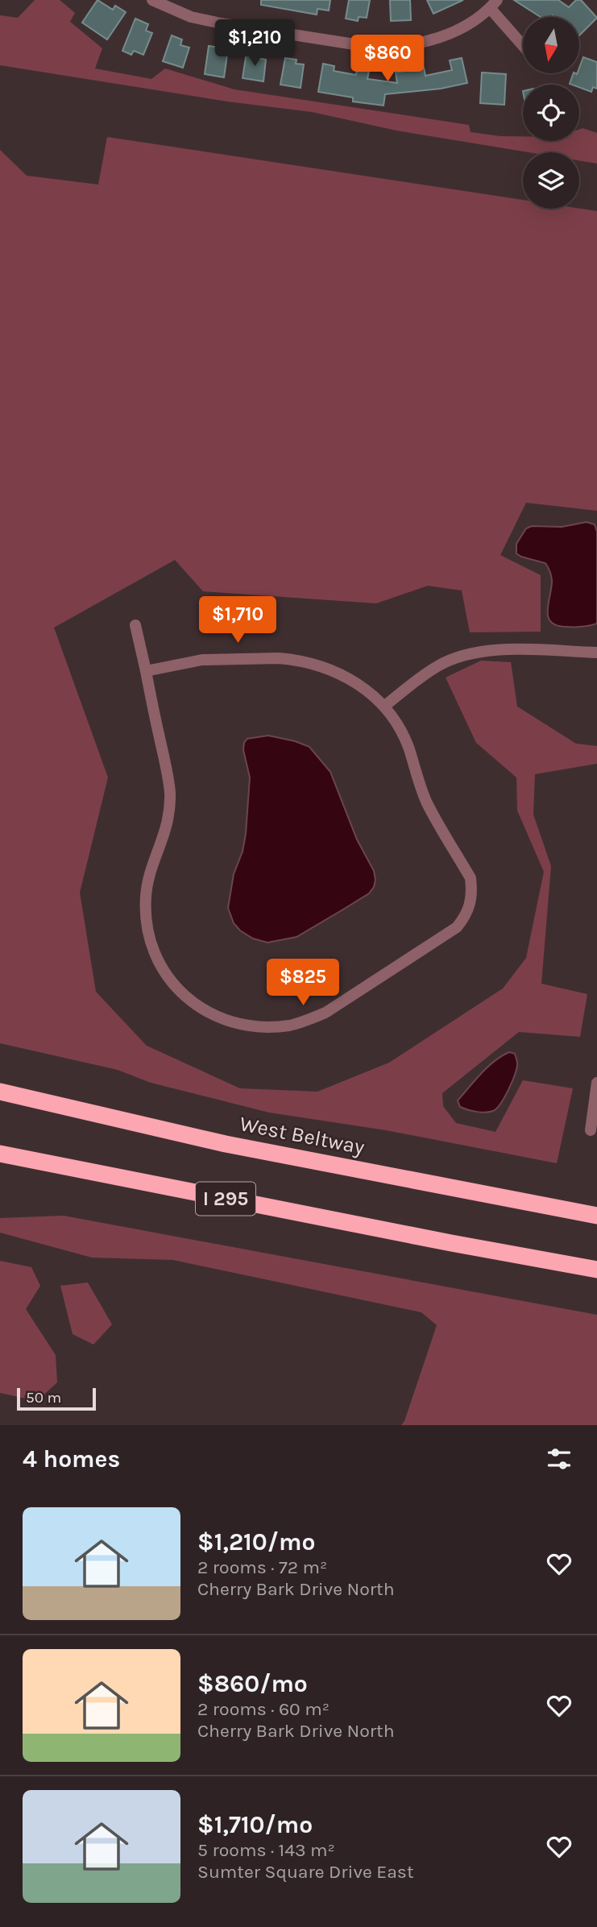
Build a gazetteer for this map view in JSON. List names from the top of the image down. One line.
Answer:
{"streets":{"highway":["West Beltway","I 295"]},"scale_bar":"50 m","north":"bottom","page":{"price":["$1,210","$860","$1,710","$825"],"scale":"50 m","heading":"4 homes","list":[{"name":"$1,210/mo","note":"2 rooms · 72 m² · Cherry Bark Drive North"},{"name":"$860/mo","note":"2 rooms · 60 m² · Cherry Bark Drive North"},{"name":"$1,710/mo","note":"5 rooms · 143 m² · Sumter Square Drive East"}]}}
